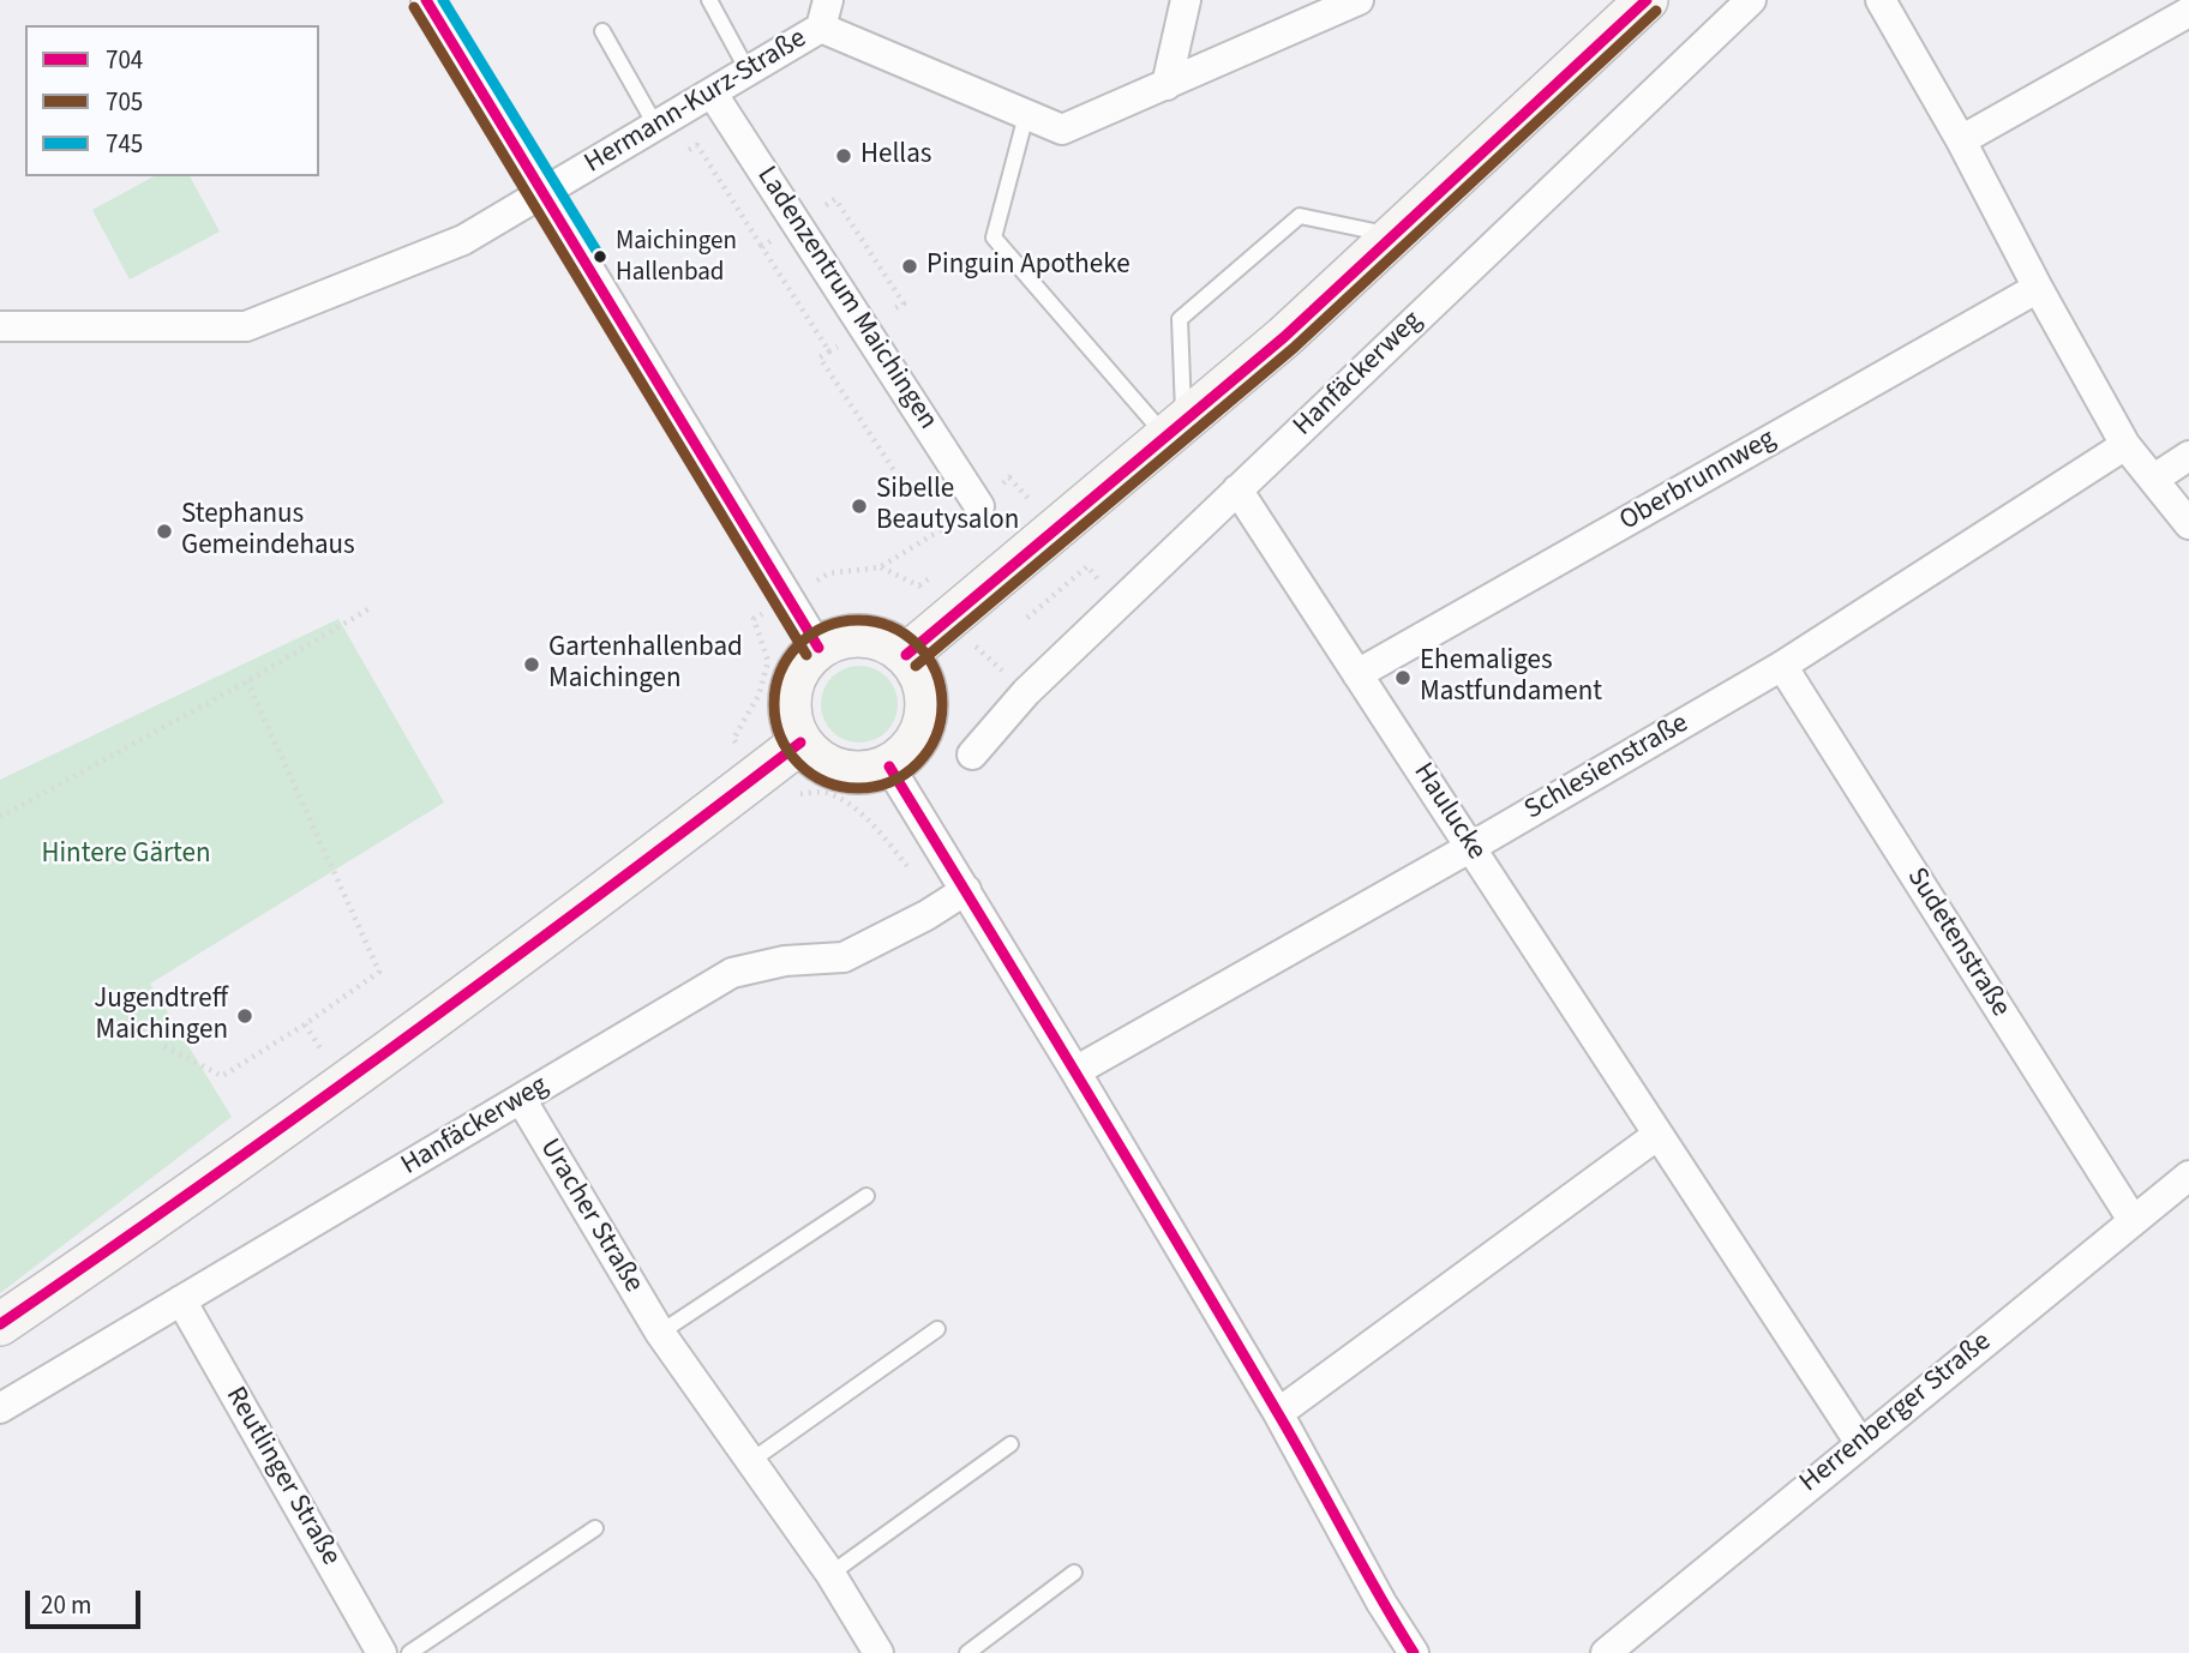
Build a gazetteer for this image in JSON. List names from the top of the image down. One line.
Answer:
{"streets":{"street":["Hermann-Kurz-Straße","Ladenzentrum Maichingen","Hanfäckerweg","Oberbrunnweg","Schlesienstraße","Haulucke","Sudetenstraße","Uracher Straße","Herrenberger Straße","Reutlinger Straße"]},"crossings":[["Hermann-Kurz-Straße","Ladenzentrum Maichingen"],["Hanfäckerweg","Haulucke"],["Hanfäckerweg","Uracher Straße"],["Hanfäckerweg","Reutlinger Straße"],["Oberbrunnweg","Haulucke"],["Schlesienstraße","Haulucke"],["Schlesienstraße","Sudetenstraße"],["Haulucke","Herrenberger Straße"],["Sudetenstraße","Herrenberger Straße"]],"parks":["Hintere Gärten"],"places":["Hellas","Maichingen Hallenbad","Pinguin Apotheke","Sibelle Beautysalon","Stephanus Gemeindehaus","Gartenhallenbad Maichingen","Ehemaliges Mastfundament","Jugendtreff Maichingen"],"lines":["transit line 704","transit line 745","transit line 705"],"legend":["704","705","745"],"scale_bar":"20 m"}
